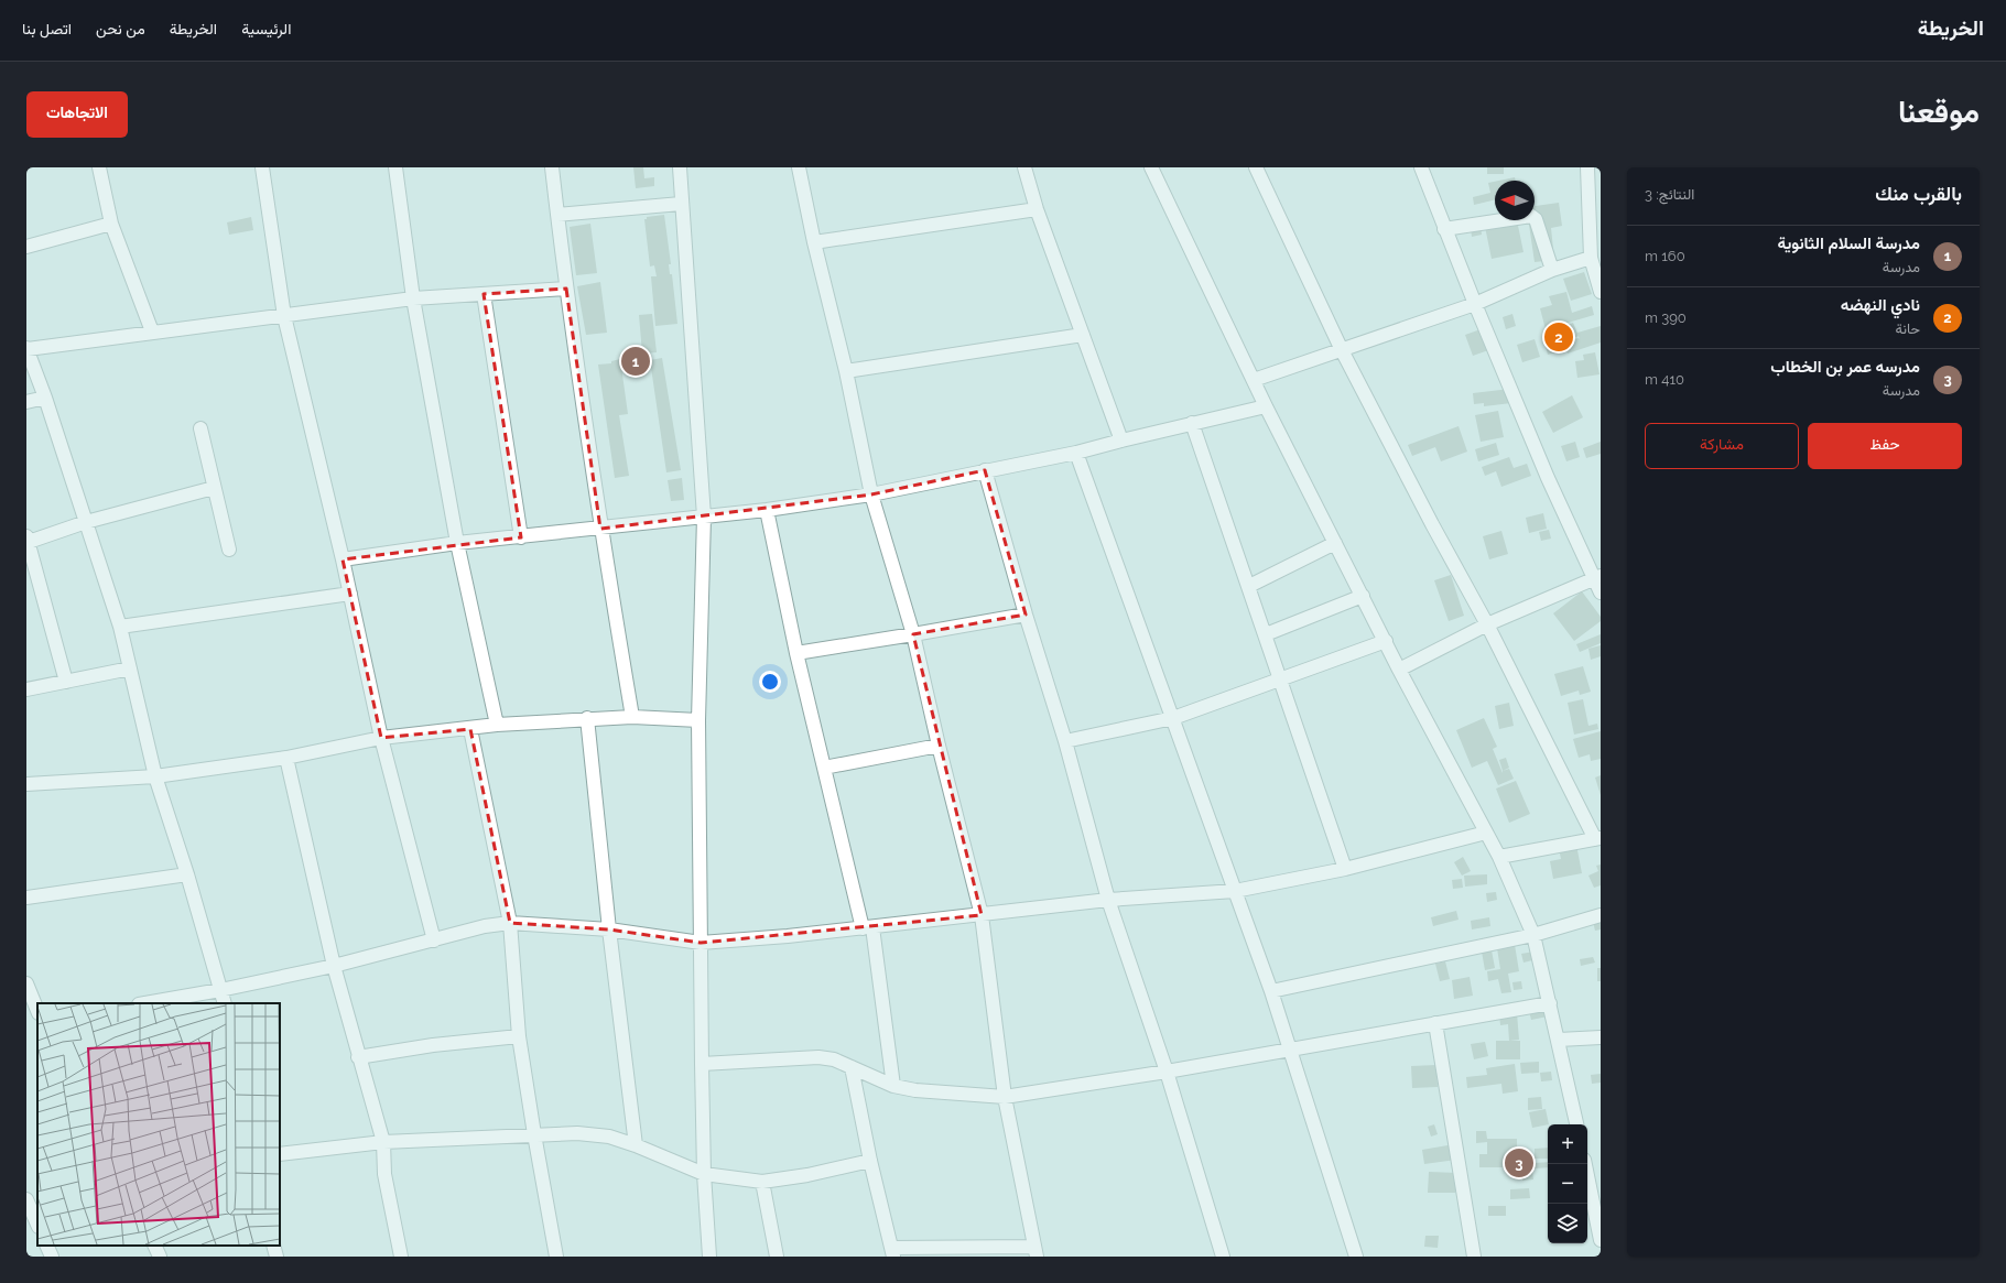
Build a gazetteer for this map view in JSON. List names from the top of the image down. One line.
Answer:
{"north":"left","page":{"header":"الخريطة","nav":["الرئيسية","الخريطة","من نحن","اتصل بنا"],"title":"موقعنا","buttons":["الاتجاهات",["حفظ","مشاركة"]],"heading":["بالقرب منك","النتائج: 3"],"list":[{"mark":"1","name":"مدرسة السلام الثانوية","note":"مدرسة","value":"160 m"},{"mark":"2","name":"نادي النهضه","note":"حانة","value":"390 m"},{"mark":"3","name":"مدرسه عمر بن الخطاب","note":"مدرسة","value":"410 m"}],"pins":["2","1","3"],"map_buttons":["+","−"]}}
